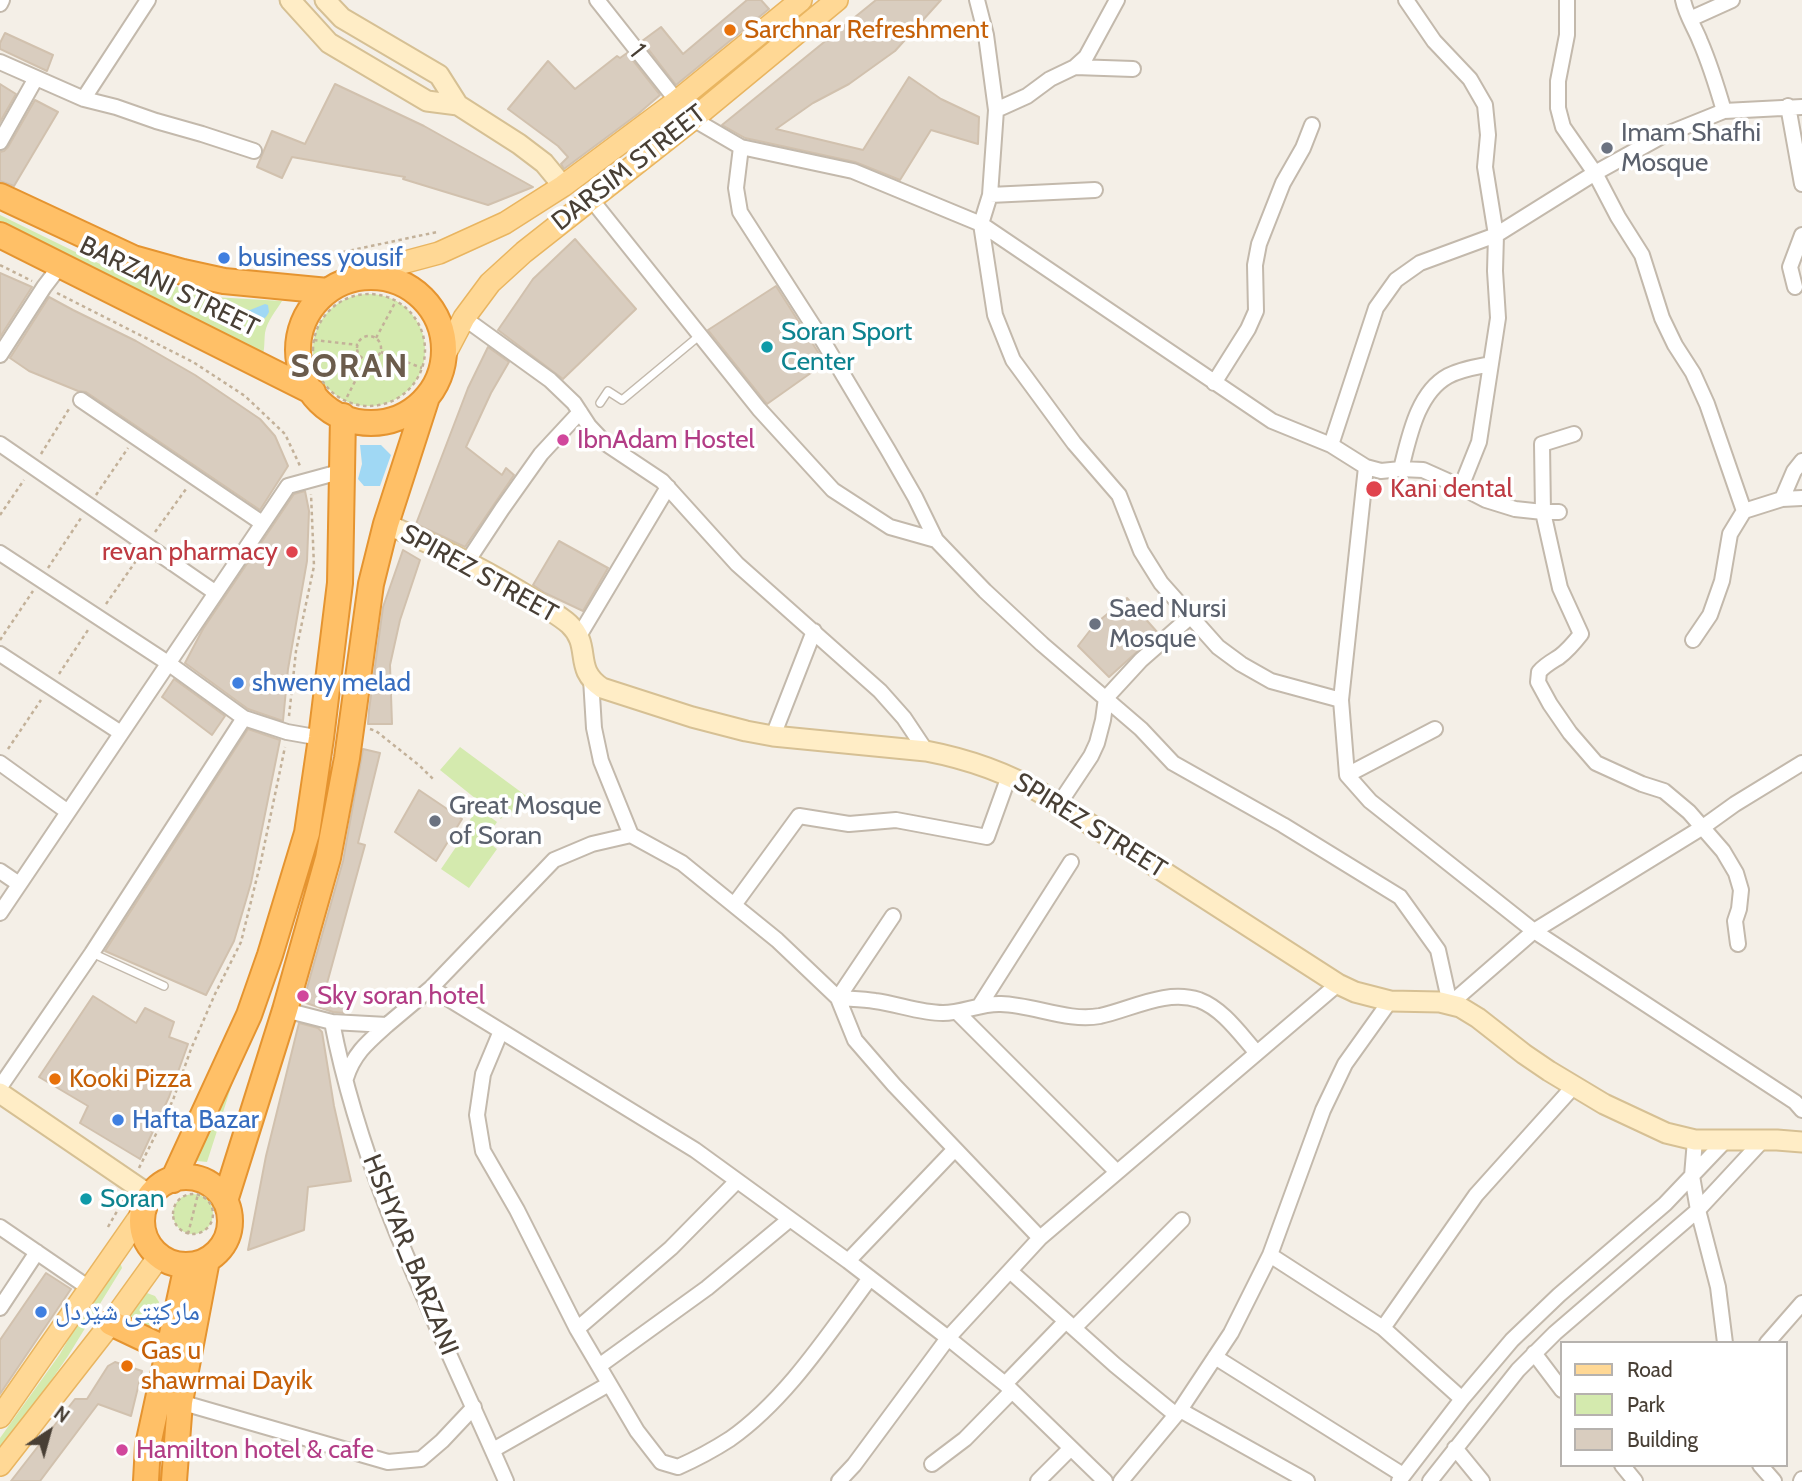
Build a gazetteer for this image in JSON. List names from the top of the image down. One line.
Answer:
{"streets":{"highway":["BARZANI STREET"],"main road":["DARSIM STREET","SPIREZ STREET"],"street":["1","HSHYAR_BARZANI"]},"districts":["SORAN"],"places":["Sarchnar Refreshment","Imam Shafhi Mosque","business yousif","Soran Sport Center","IbnAdam Hostel","Kani dental","revan pharmacy","Saed Nursi Mosque","shweny melad","Great Mosque of Soran","Sky soran hotel","Kooki Pizza","Hafta Bazar","Soran","مارکێتی شێردل","Gas u shawrmai Dayik","Hamilton hotel & cafe"],"legend":["Road","Park","Building"],"north":"top right"}
